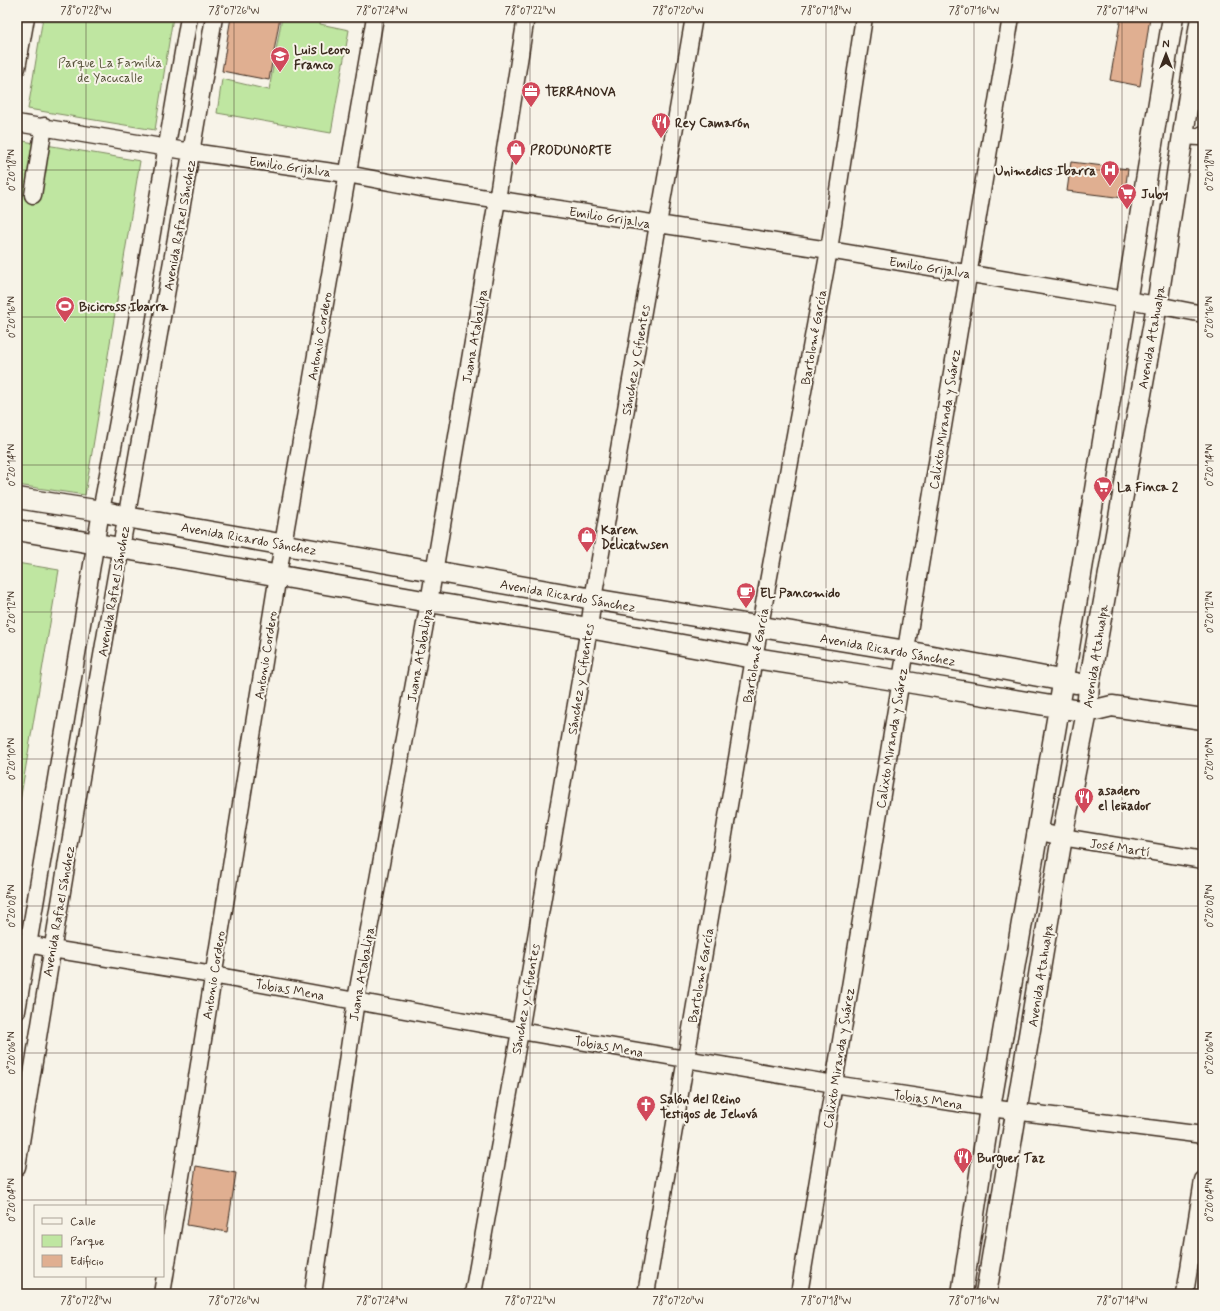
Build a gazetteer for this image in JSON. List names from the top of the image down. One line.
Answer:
{"streets":{"main road":["Avenida Atahualpa","Avenida Ricardo Sánchez"],"street":["Emilio Grijalva","Avenida Rafael Sánchez","Antonio Cordero","Juana Atabalipa","Bartolomé García","Sánchez y Cifuentes","Calixto Miranda y Suárez","José Martí","Tobias Mena"]},"crossings":[["Emilio Grijalva","Avenida Rafael Sánchez"],["Emilio Grijalva","Antonio Cordero"],["Emilio Grijalva","Juana Atabalipa"],["Emilio Grijalva","Bartolomé García"],["Emilio Grijalva","Avenida Atahualpa"],["Emilio Grijalva","Sánchez y Cifuentes"],["Emilio Grijalva","Calixto Miranda y Suárez"],["Avenida Rafael Sánchez","Avenida Ricardo Sánchez"],["Avenida Rafael Sánchez","Tobias Mena"],["Antonio Cordero","Avenida Ricardo Sánchez"],["Antonio Cordero","Tobias Mena"],["Juana Atabalipa","Avenida Ricardo Sánchez"],["Juana Atabalipa","Tobias Mena"],["Bartolomé García","Avenida Ricardo Sánchez"],["Bartolomé García","Tobias Mena"],["Avenida Atahualpa","Avenida Ricardo Sánchez"],["Avenida Atahualpa","José Martí"],["Avenida Atahualpa","Tobias Mena"],["Sánchez y Cifuentes","Avenida Ricardo Sánchez"],["Sánchez y Cifuentes","Tobias Mena"],["Calixto Miranda y Suárez","Avenida Ricardo Sánchez"],["Calixto Miranda y Suárez","Tobias Mena"]],"parks":["Parque La Familia de Yacucalle"],"places":{"school or university":["Luis Leoro Franco"],"office":["TERRANOVA"],"restaurant":["Rey Camarón","asadero el leñador","Burguer Taz"],"shop":["PRODUNORTE","Karen Delicatwsen"],"hospital":["Unimedics Ibarra"],"supermarket":["Juby","La Finca 2"],"sports":["Bicicross Ibarra"],"cafe":["EL Pancomido"],"church":["Salón del Reino Testigos de Jehová"]},"legend":["Calle","Parque","Edificio"],"north":"top","coordinates":["78°07'28\"W","78°07'26\"W","78°07'24\"W","78°07'22\"W","78°07'20\"W","78°07'18\"W","78°07'16\"W","78°07'14\"W","0°20'18\"N","0°20'16\"N","0°20'14\"N","0°20'12\"N","0°20'10\"N","0°20'08\"N","0°20'06\"N","0°20'04\"N"]}
